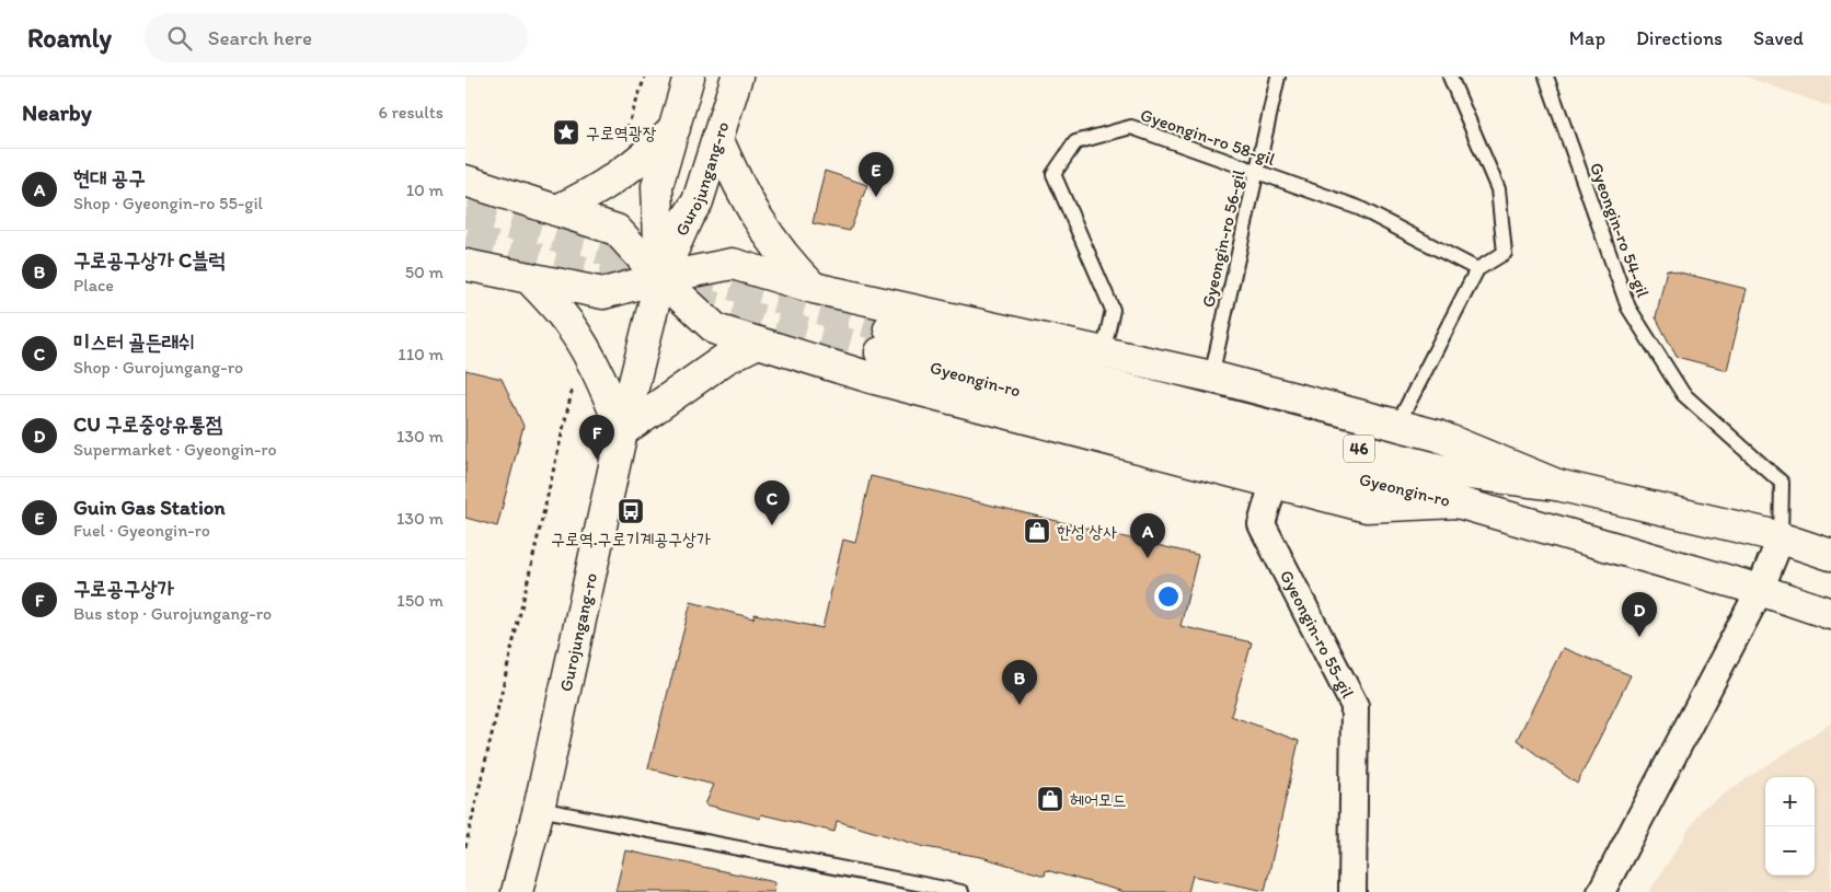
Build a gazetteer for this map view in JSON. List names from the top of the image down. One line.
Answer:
{"streets":{"main road":["Gurojungang-ro","Gyeongin-ro","46"],"street":["Gyeongin-ro 55-gil"],"lane":["Gyeongin-ro 58-gil","Gyeongin-ro 54-gil","Gyeongin-ro 56-gil"]},"crossings":[["Gyeongin-ro 58-gil","Gyeongin-ro 56-gil"],["Gyeongin-ro 54-gil","Gyeongin-ro"]],"places":{"place":["구로역광장"],"bus stop":["구로역.구로기계공구상가"],"shop":["한성 상사","헤어모드"]},"page":{"header":"Roamly","search":"Search here","nav":["Map","Directions","Saved"],"heading":["Nearby","6 results"],"list":[{"mark":"A","name":"현대 공구","note":"Shop · Gyeongin-ro 55-gil","value":"10 m"},{"mark":"B","name":"구로공구상가 C블럭","note":"Place","value":"50 m"},{"mark":"C","name":"미스터 골든래쉬","note":"Shop · Gurojungang-ro","value":"110 m"},{"mark":"D","name":"CU 구로중앙유통점","note":"Supermarket · Gyeongin-ro","value":"130 m"},{"mark":"E","name":"Guin Gas Station","note":"Fuel · Gyeongin-ro","value":"130 m"},{"mark":"F","name":"구로공구상가","note":"Bus stop · Gurojungang-ro","value":"150 m"}],"pins":["E","F","C","A","D","B"],"map_buttons":["+","−"]}}
